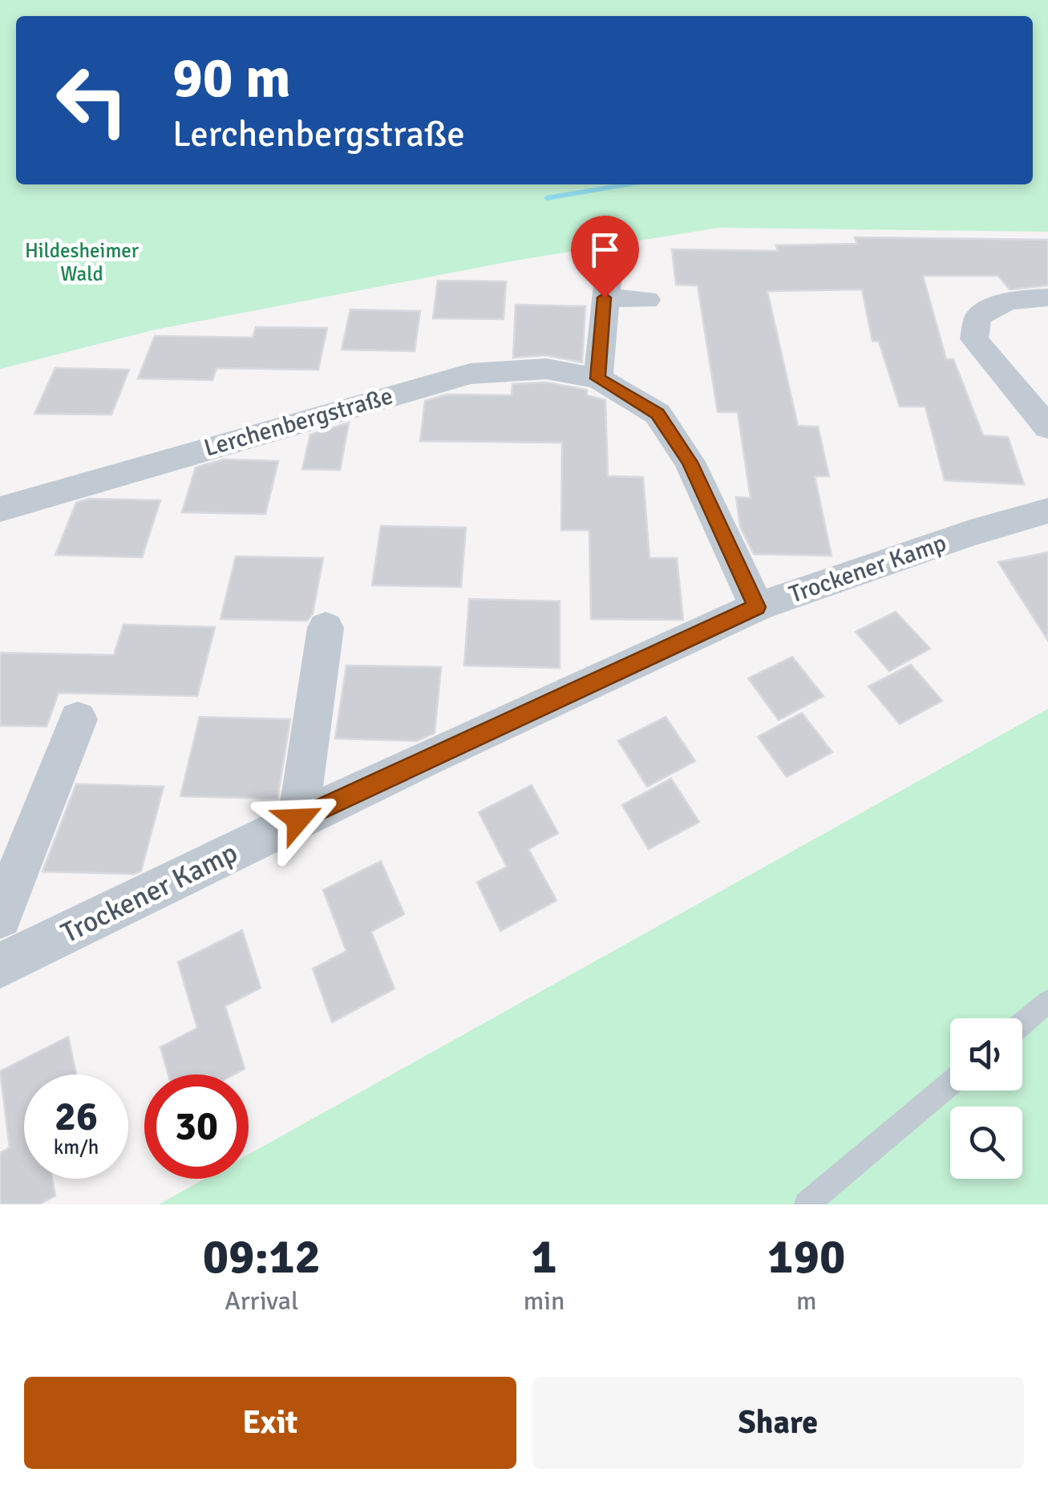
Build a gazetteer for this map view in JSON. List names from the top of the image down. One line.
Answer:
{"streets":{"street":["Lerchenbergstraße","Trockener Kamp"]},"crossings":[["Lerchenbergstraße","Trockener Kamp"]],"parks":["Hildesheimer Wald"],"page":{"turn":["90 m","Lerchenbergstraße"],"speed":"26 km/h","limit":"30","eta":["09:12","Arrival","1","min","190","m"],"buttons":["Exit","Share"]}}
